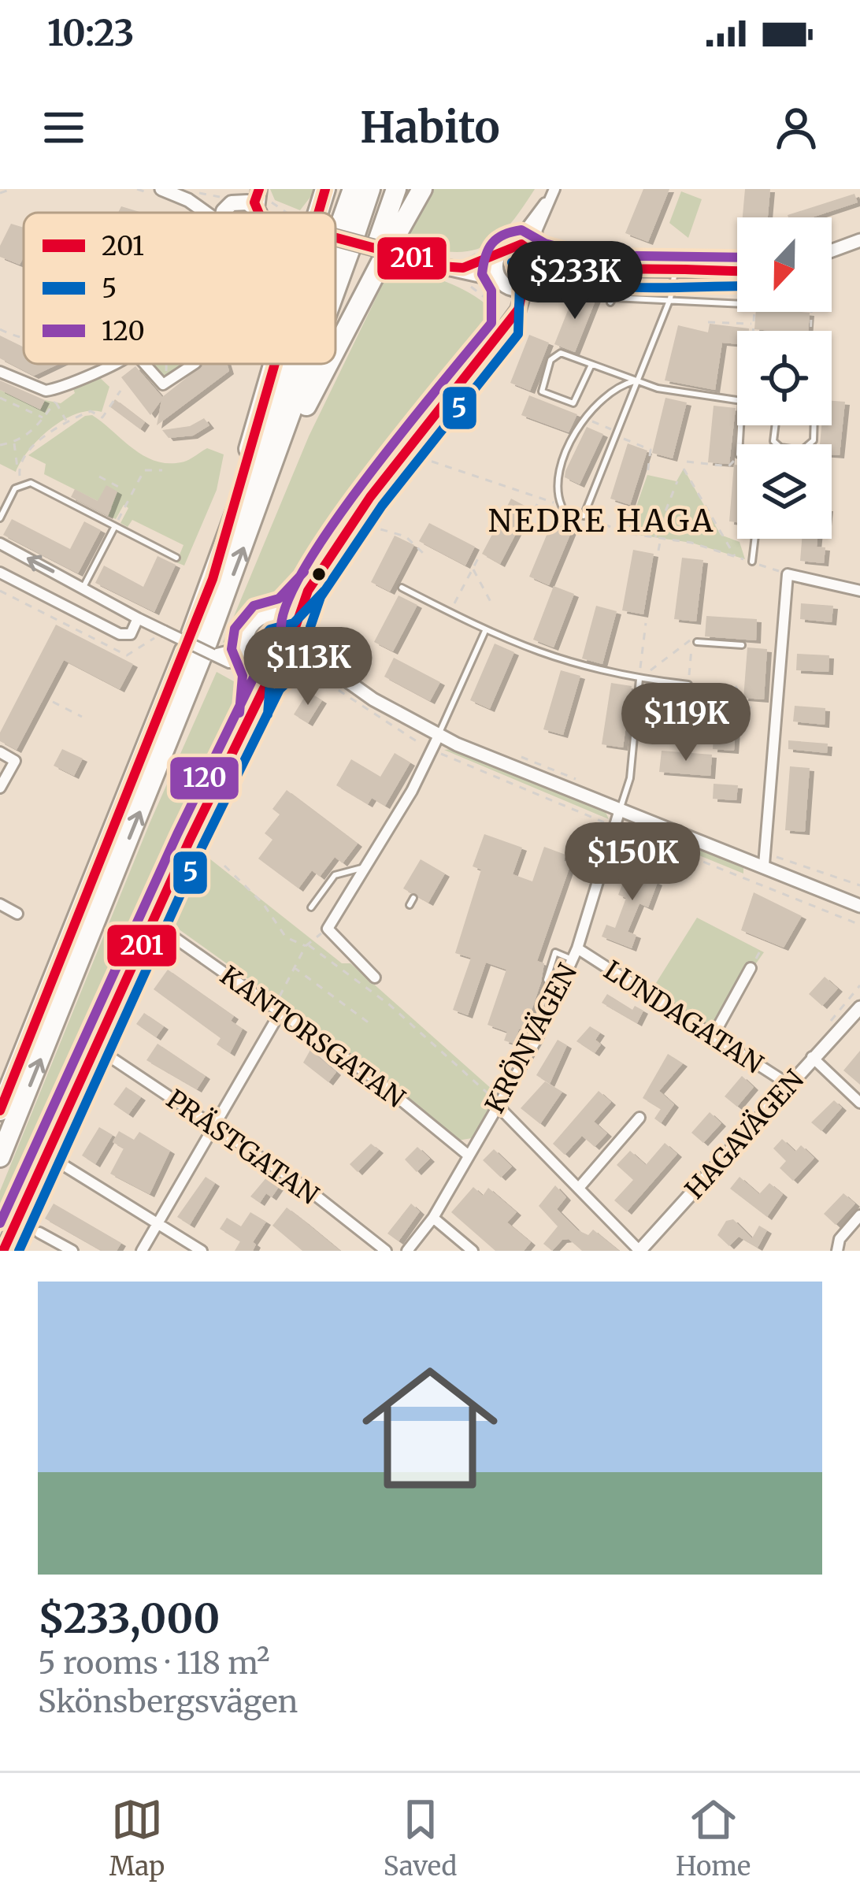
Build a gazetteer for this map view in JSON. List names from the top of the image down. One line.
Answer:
{"streets":{"street":["LUNDAGATAN","KANTORSGATAN","KRÖNVÄGEN","HAGAVÄGEN","PRÄSTGATAN"]},"crossings":[["LUNDAGATAN","KRÖNVÄGEN"],["LUNDAGATAN","HAGAVÄGEN"],["KANTORSGATAN","KRÖNVÄGEN"]],"districts":["NEDRE HAGA"],"lines":["transit line 201","transit line 120","transit line 5"],"legend":["201","5","120"],"north":"bottom","page":{"status":"10:23","header":"Habito","price":["$233K","$113K","$119K","$150K"],"list":[{"name":"$233,000","note":"5 rooms · 118 m² · Skönsbergsvägen"}],"tabs":["Map","Saved","Home"]}}
